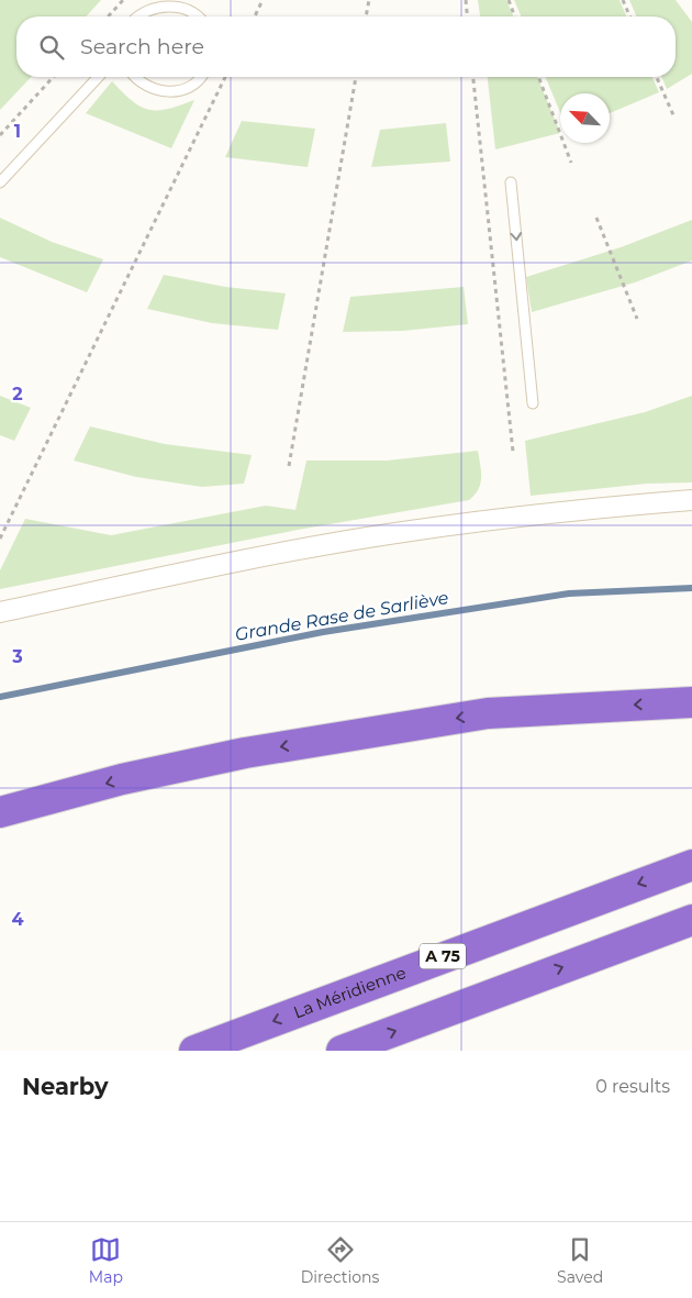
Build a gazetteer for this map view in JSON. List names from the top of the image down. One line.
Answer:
{"streets":{"highway":["A 75","La Méridienne"]},"water":["Grande Rase de Sarliève"],"north":"top left","page":{"search":"Search here","heading":["Nearby","0 results"],"nav":["Map","Directions","Saved"]},"grid":{"rows":["1","2","3","4"]}}
